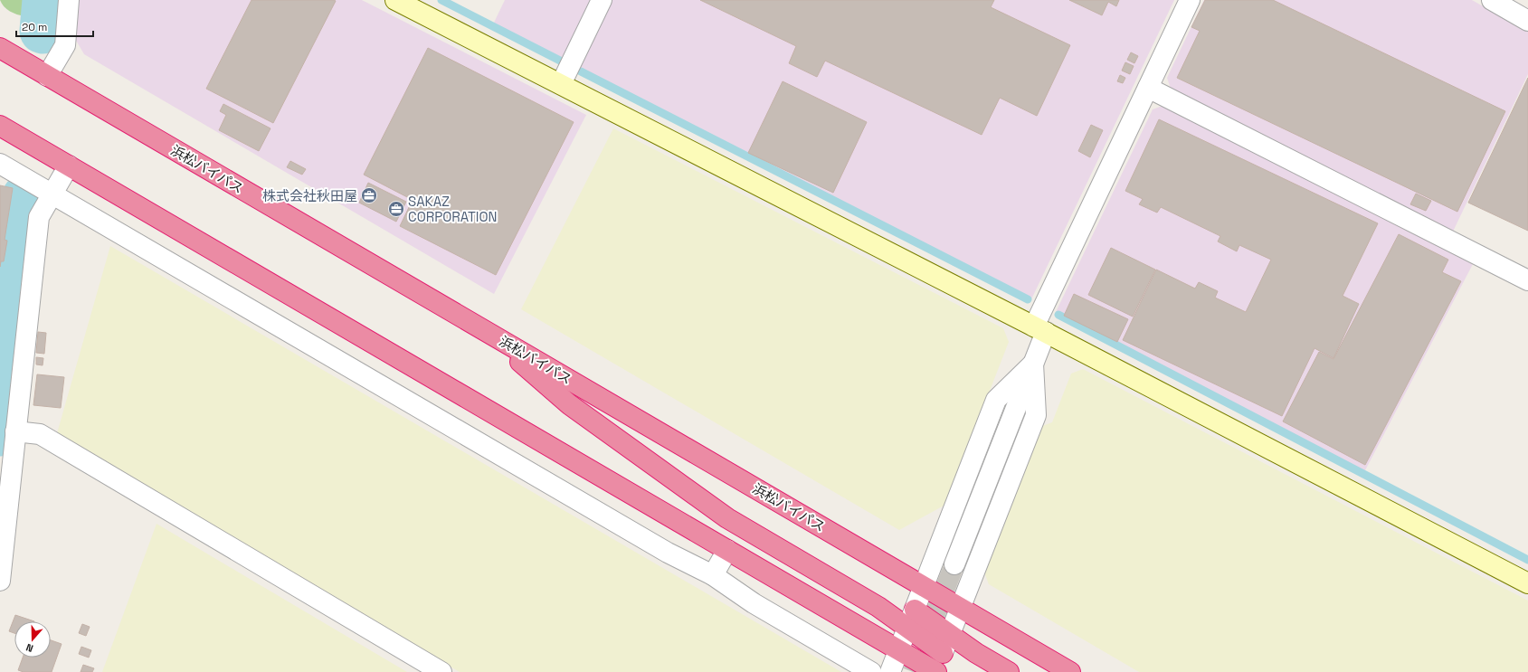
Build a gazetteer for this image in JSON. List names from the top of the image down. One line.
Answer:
{"streets":{"highway":["浜松バイパス"]},"places":{"office":["株式会社秋田屋","SAKAZ CORPORATION"]},"scale_bar":"20 m","north":"bottom"}
